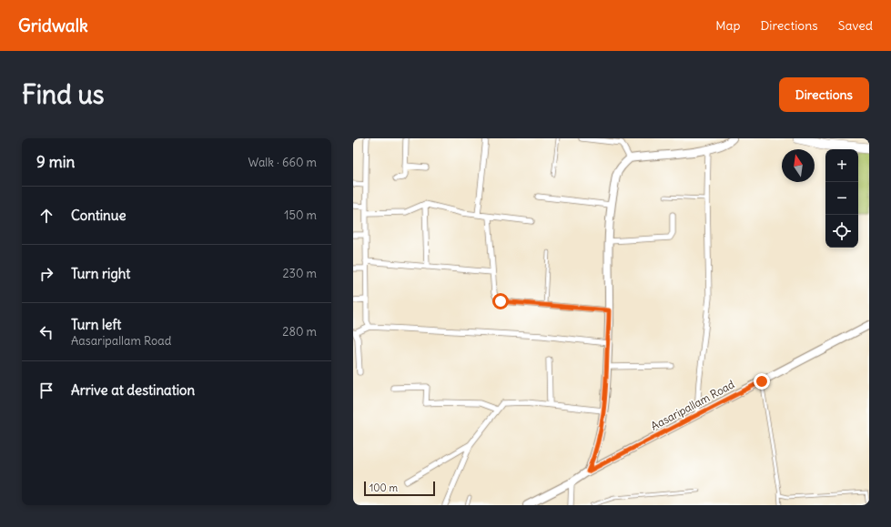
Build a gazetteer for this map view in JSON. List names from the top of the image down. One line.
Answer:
{"streets":{"street":["Aasaripallam Road"]},"scale_bar":"100 m","north":"top","page":{"header":"Gridwalk","nav":["Map","Directions","Saved"],"buttons":"Directions","title":"Find us","heading":["9 min","Walk · 660 m"],"map_buttons":["+","−"],"list":[["Continue","150 m"],["Turn right","230 m"],["Turn left","Aasaripallam Road","280 m"],"Arrive at destination"],"scale":"100 m"}}
